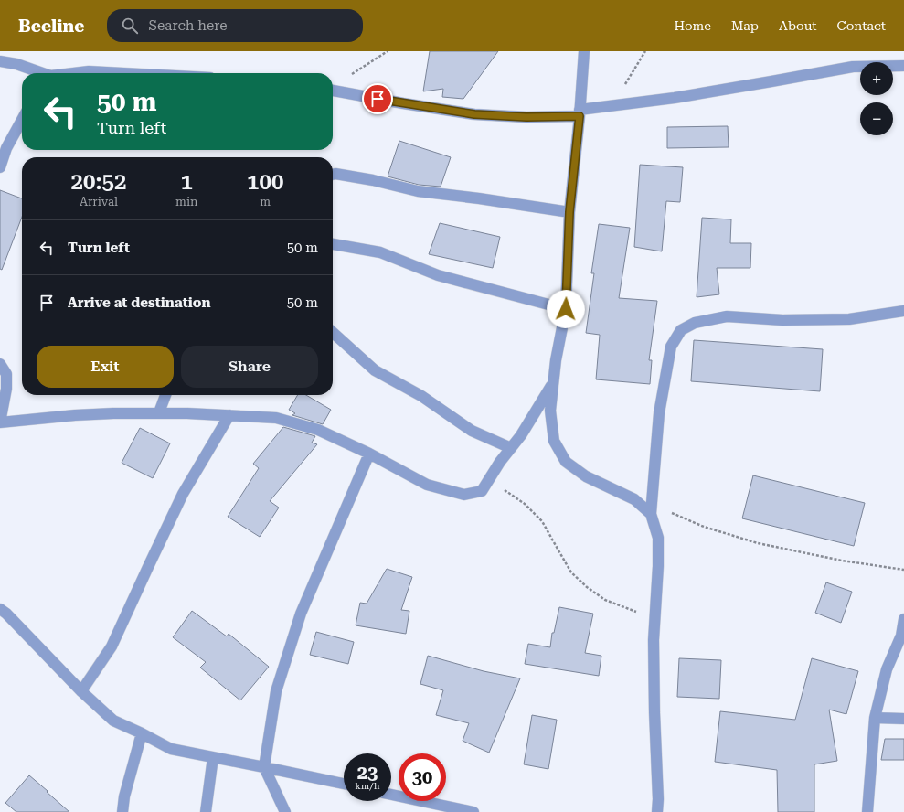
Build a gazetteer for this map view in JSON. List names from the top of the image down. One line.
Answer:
{"page":{"header":"Beeline","search":"Search here","nav":["Home","Map","About","Contact"],"map_buttons":["+","−"],"turn":["50 m","Turn left"],"eta":["20:52","Arrival","1","min","100","m"],"list":[{"name":"Turn left","value":"50 m"},{"name":"Arrive at destination","value":"50 m"}],"buttons":["Exit","Share"],"speed":"23 km/h","limit":"30"}}
